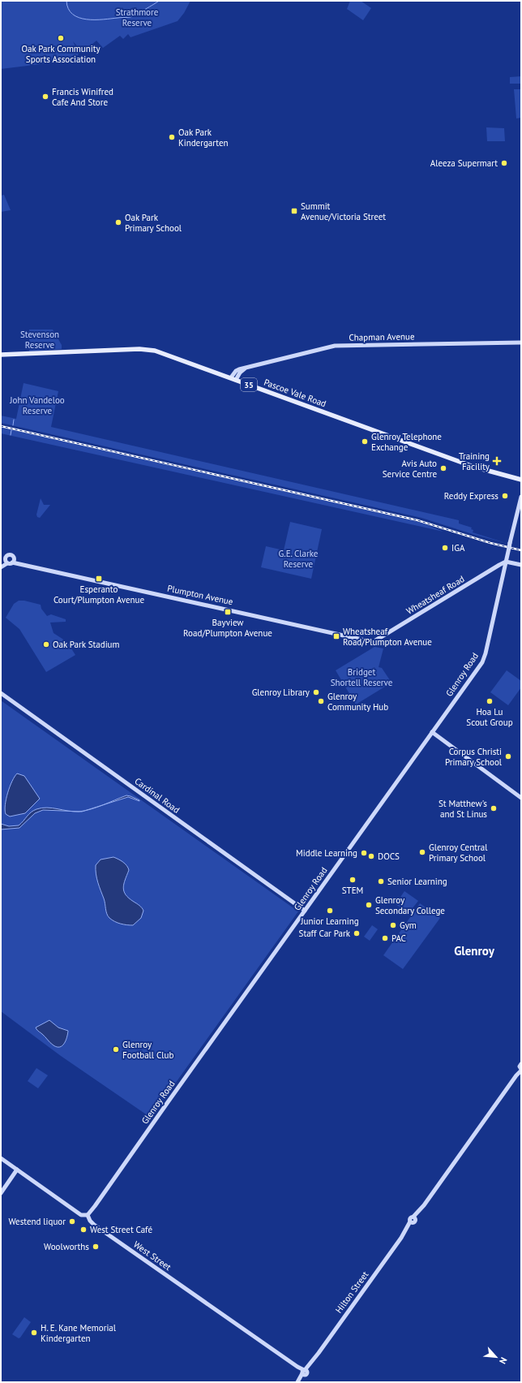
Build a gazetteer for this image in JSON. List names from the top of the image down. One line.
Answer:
{"streets":{"main road":["35","Pascoe Vale Road"],"street":["Chapman Avenue","Plumpton Avenue","Wheatsheaf Road","Glenroy Road","Cardinal Road","West Street","Hilton Street"]},"crossings":[["Chapman Avenue","Pascoe Vale Road"],["Plumpton Avenue","Wheatsheaf Road"],["Wheatsheaf Road","Glenroy Road"],["Glenroy Road","Cardinal Road"],["Glenroy Road","West Street"],["West Street","Hilton Street"]],"districts":["Glenroy"],"parks":["Strathmore Reserve","Stevenson Reserve","John Vandeloo Reserve","G.E. Clarke Reserve","Bridget Shortell Reserve"],"places":{"other":["Oak Park Community Sports Association","Francis Winifred Cafe And Store","Oak Park Kindergarten","Aleeza Supermart","Oak Park Primary School","Glenroy Telephone Exchange","Avis Auto Service Centre","Reddy Express","IGA","Oak Park Stadium","Glenroy Library","Glenroy Community Hub","Hoa Lu Scout Group","Corpus Christi Primary School","St Matthew's and St Linus","Glenroy Central Primary School","Middle Learning","DOCS","STEM","Senior Learning","Glenroy Secondary College","Junior Learning","Gym","Staff Car Park","PAC","Glenroy Football Club","Westend liquor","West Street Café","Woolworths","H. E. Kane Memorial Kindergarten"],"transit":["Summit Avenue/Victoria Street","Esperanto Court/Plumpton Avenue","Bayview Road/Plumpton Avenue","Wheatsheaf Road/Plumpton Avenue"],"health":["Training Facility"]},"north":"bottom right"}
